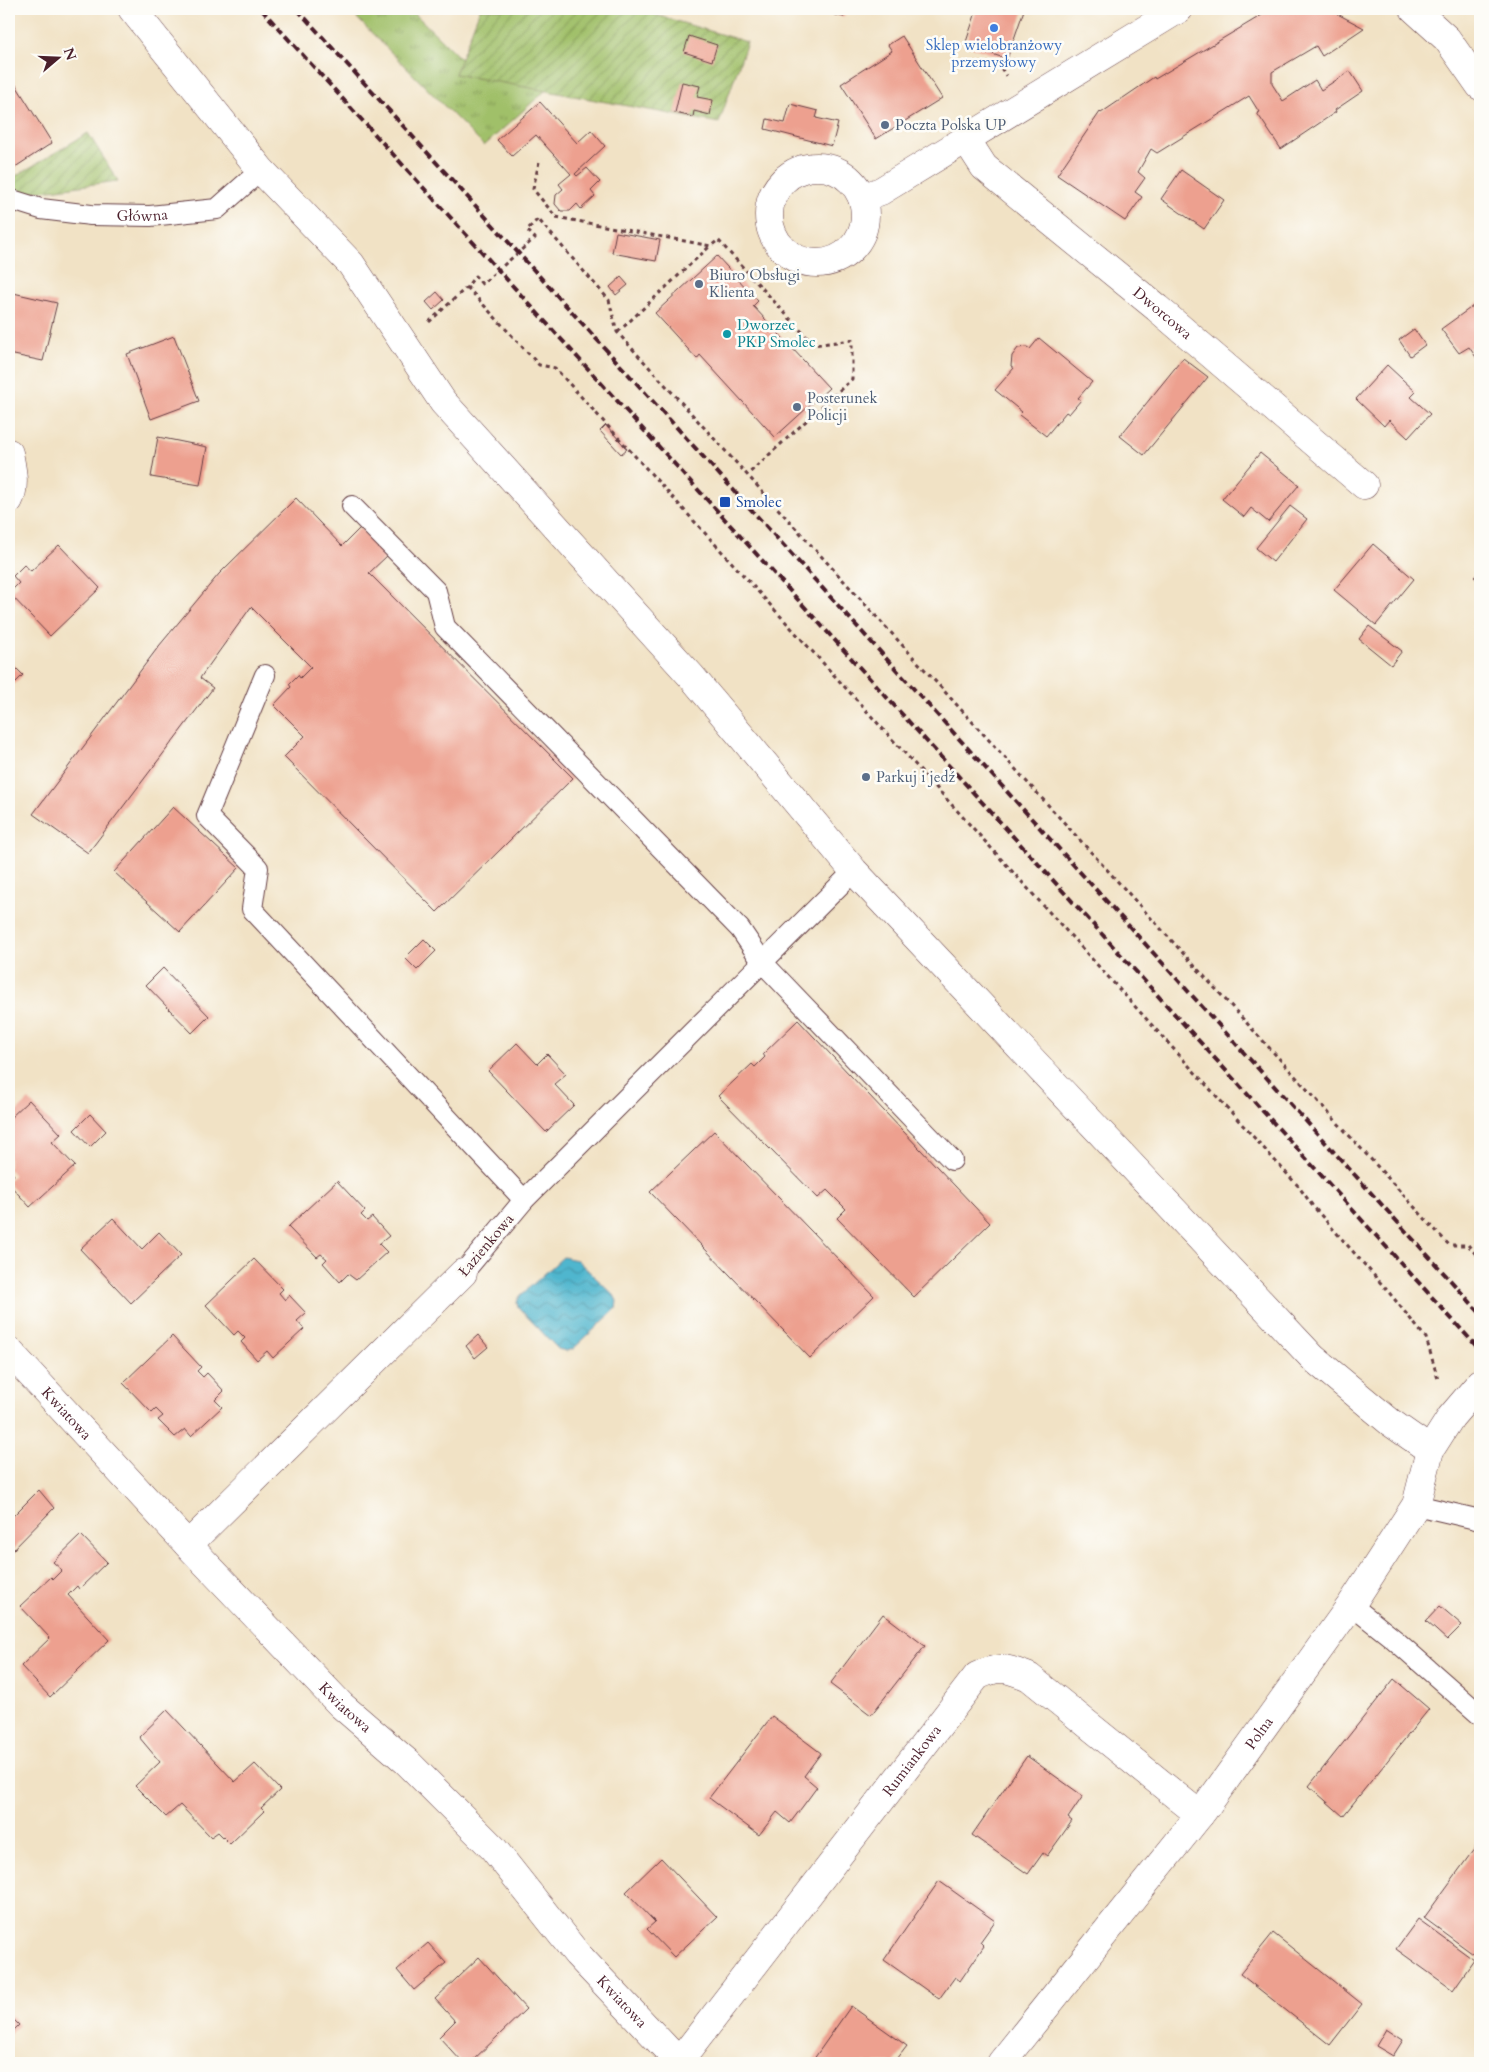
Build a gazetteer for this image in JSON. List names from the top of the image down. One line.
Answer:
{"streets":{"street":["Dworcowa","Łazienkowa","Kwiatowa","Polna","Rumiankowa"],"lane":["Główna"]},"crossings":[["Łazienkowa","Kwiatowa"],["Kwiatowa","Rumiankowa"],["Polna","Rumiankowa"]],"places":{"other":["Sklep wielobranżowy przemysłowy","Poczta Polska UP","Biuro Obsługi Klienta","Dworzec PKP Smolec","Posterunek Policji","Parkuj i jedź"],"transit":["Smolec"]},"north":"right"}
